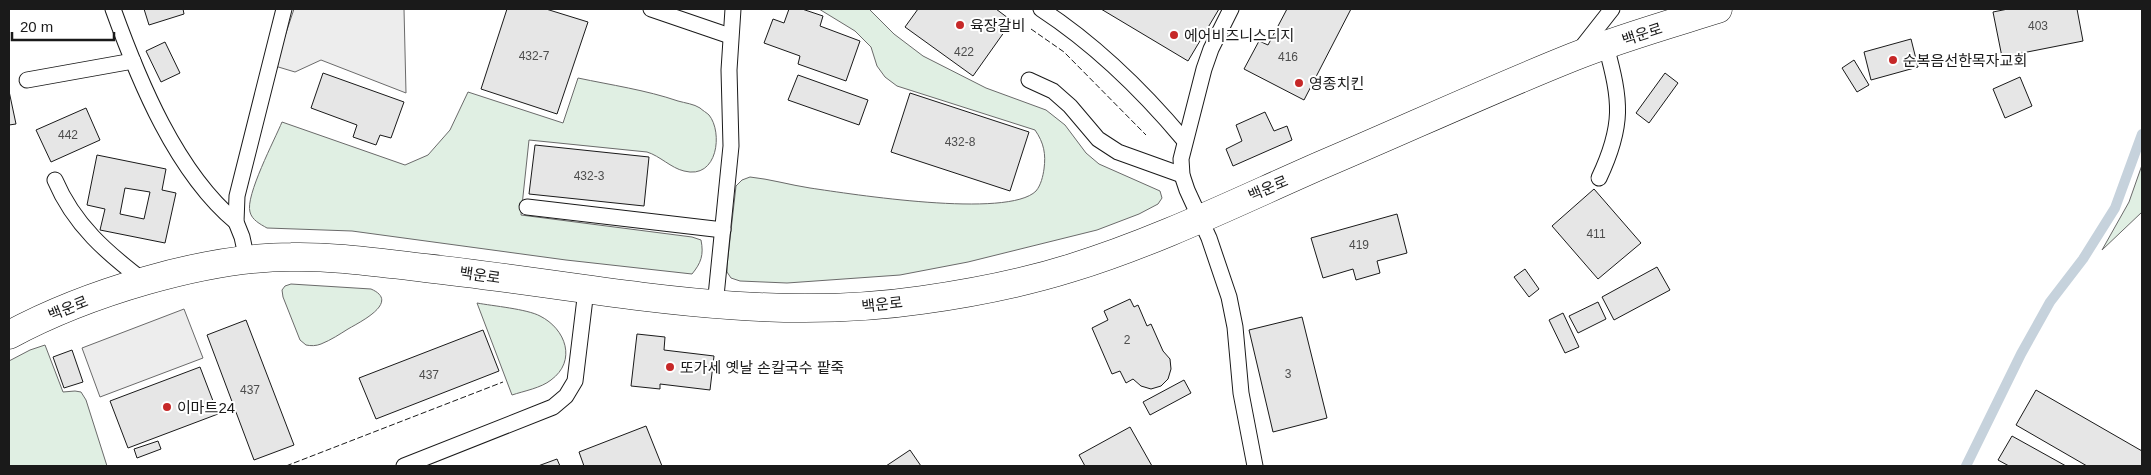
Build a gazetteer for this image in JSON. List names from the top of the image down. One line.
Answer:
{"streets":{"street":["백운로"]},"places":["육장갈비","에어비즈니스디지","순복음선한목자교회","영종치킨","또가세 옛날 손칼국수 팥죽","이마트24"],"house_numbers":["403","422","432-7","416","442","432-8","432-3","411","419","2","3","437","437"],"scale_bar":"20 m"}
